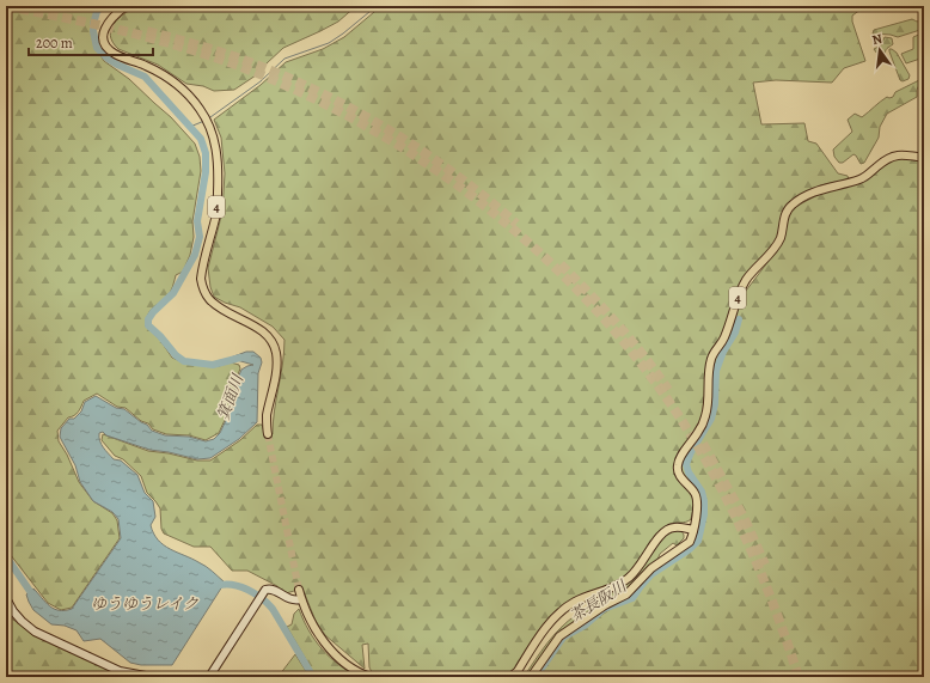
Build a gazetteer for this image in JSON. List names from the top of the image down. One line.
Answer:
{"streets":{"main road":["4"]},"water":["箕面川","茶長阪川","ゆうゆうレイク"],"scale_bar":"200 m","north":"top"}
